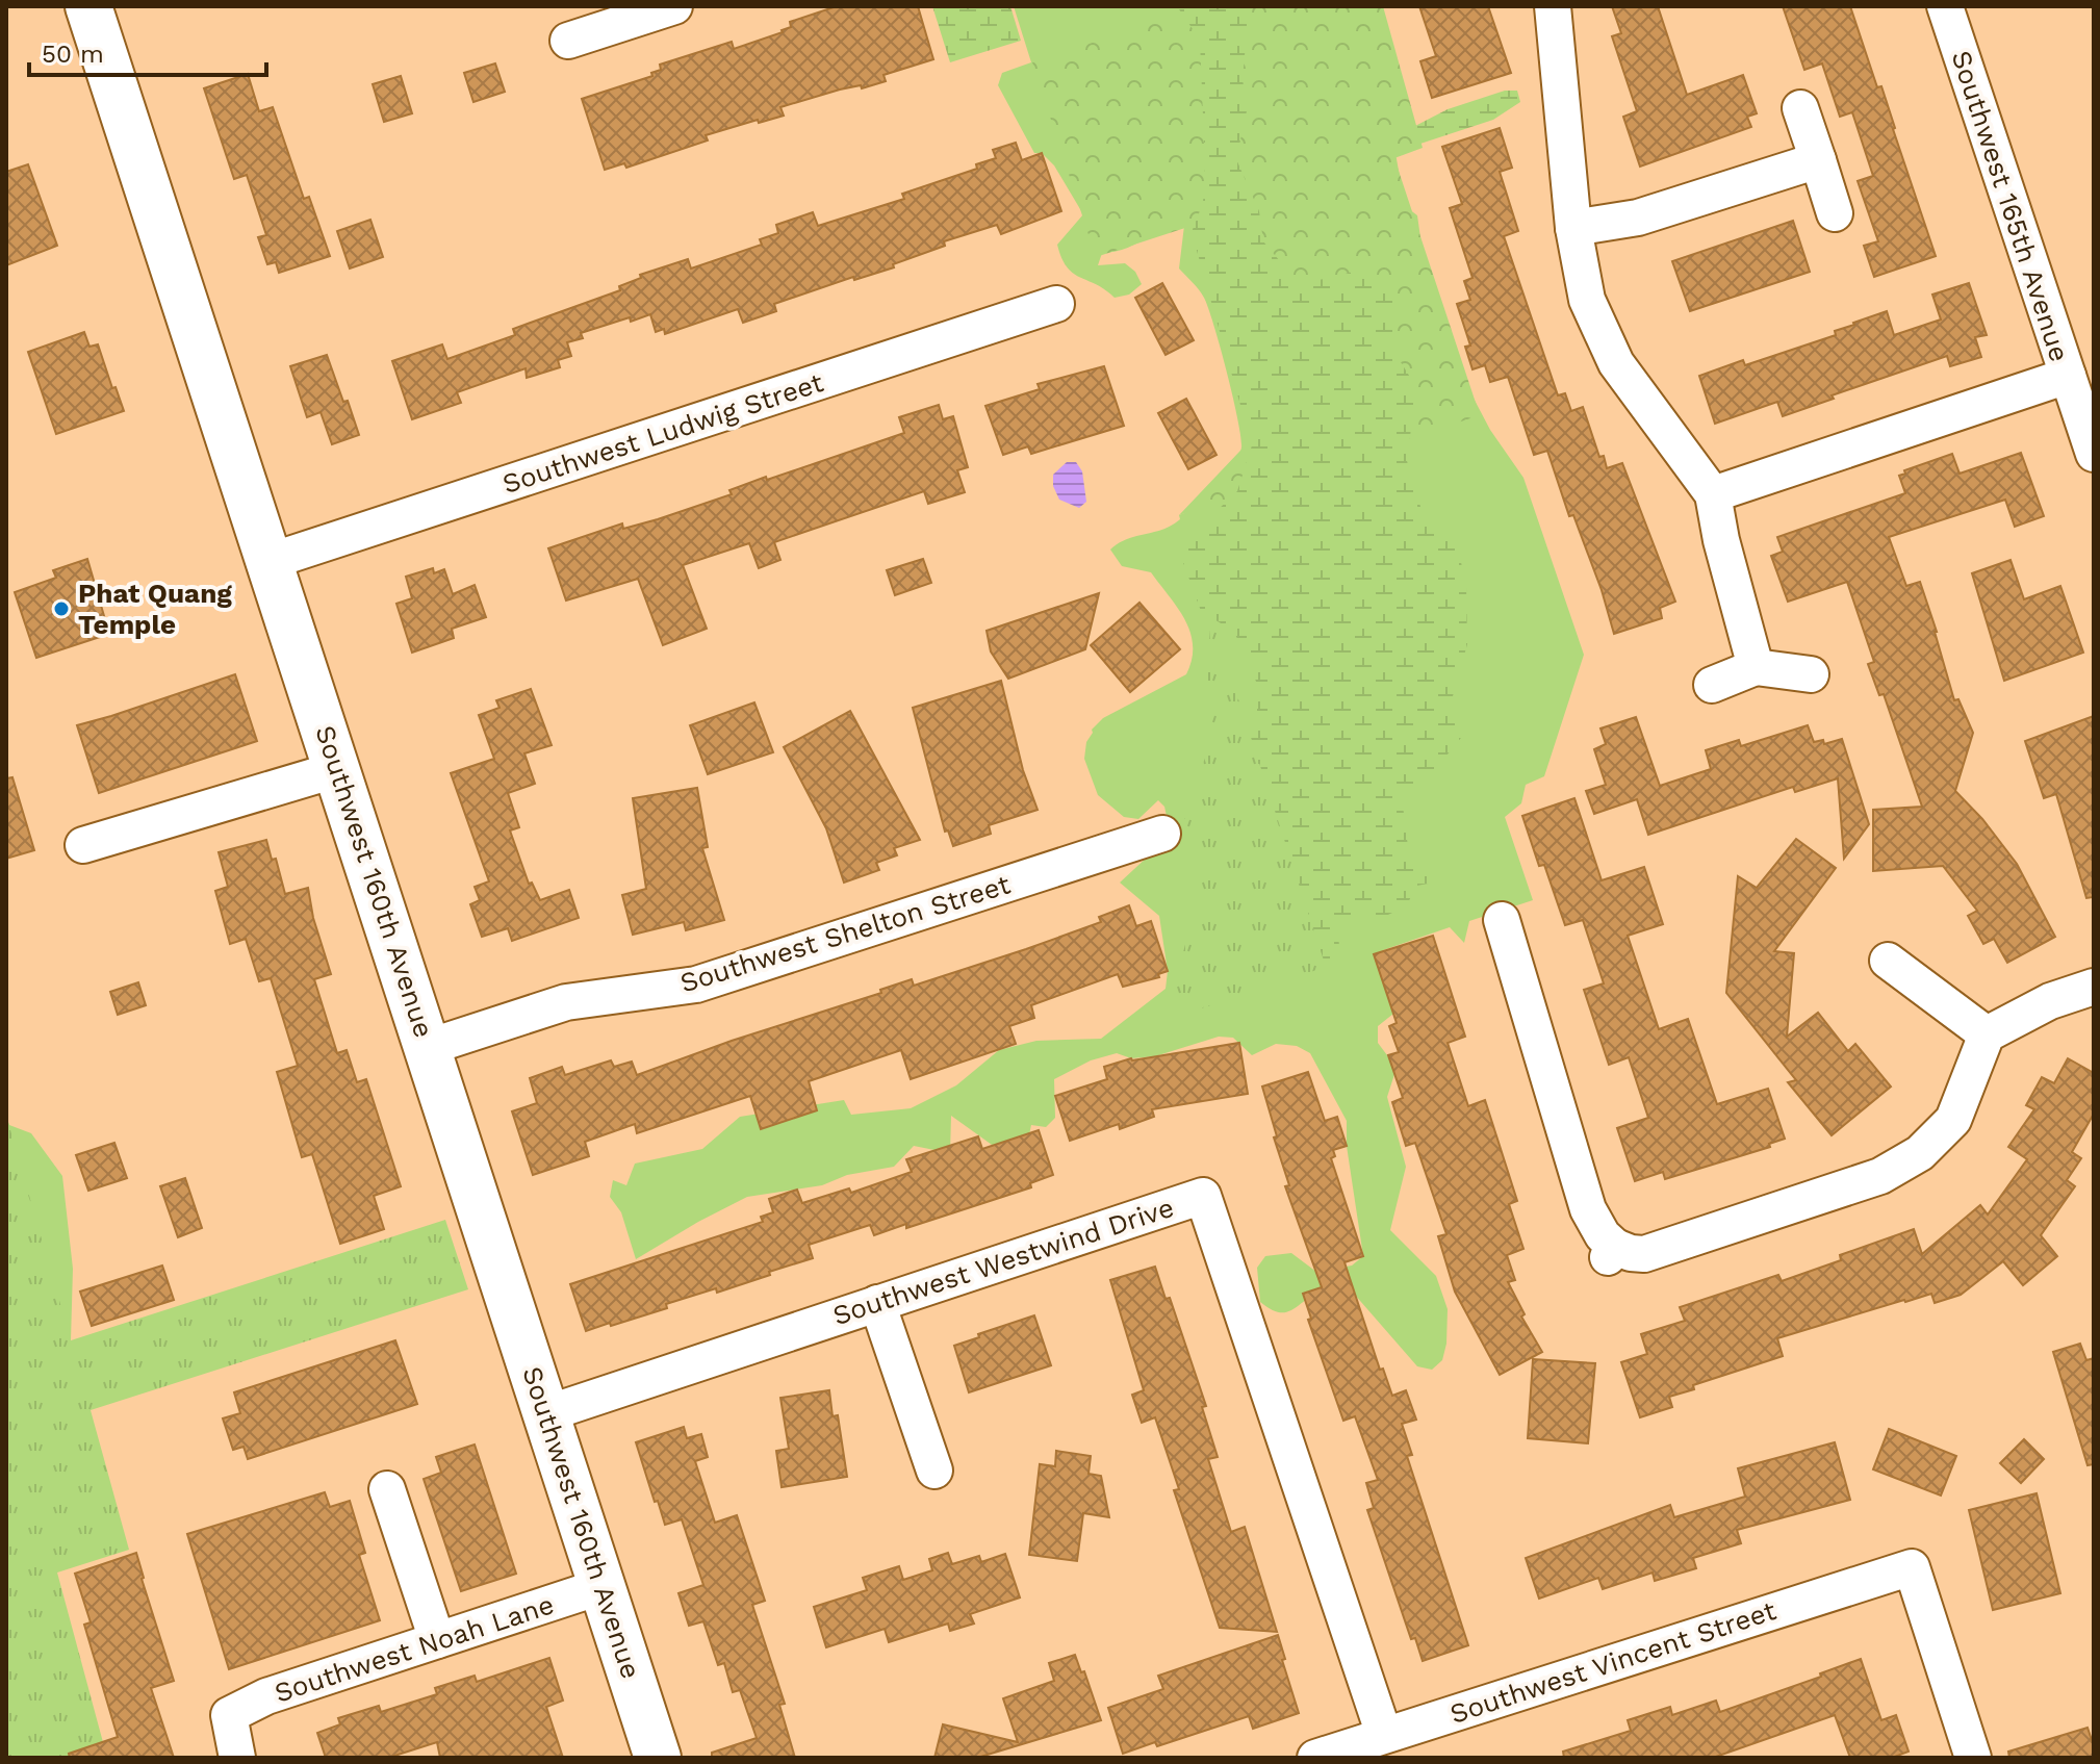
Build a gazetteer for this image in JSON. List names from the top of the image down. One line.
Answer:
{"streets":{"street":["Southwest 165th Avenue","Southwest Ludwig Street","Southwest 160th Avenue","Southwest Shelton Street","Southwest Westwind Drive","Southwest Noah Lane","Southwest Vincent Street"]},"crossings":[["Southwest Ludwig Street","Southwest 160th Avenue"],["Southwest 160th Avenue","Southwest Shelton Street"],["Southwest 160th Avenue","Southwest Westwind Drive"],["Southwest 160th Avenue","Southwest Noah Lane"],["Southwest Westwind Drive","Southwest Vincent Street"]],"places":["Phat Quang Temple"],"scale_bar":"50 m"}
